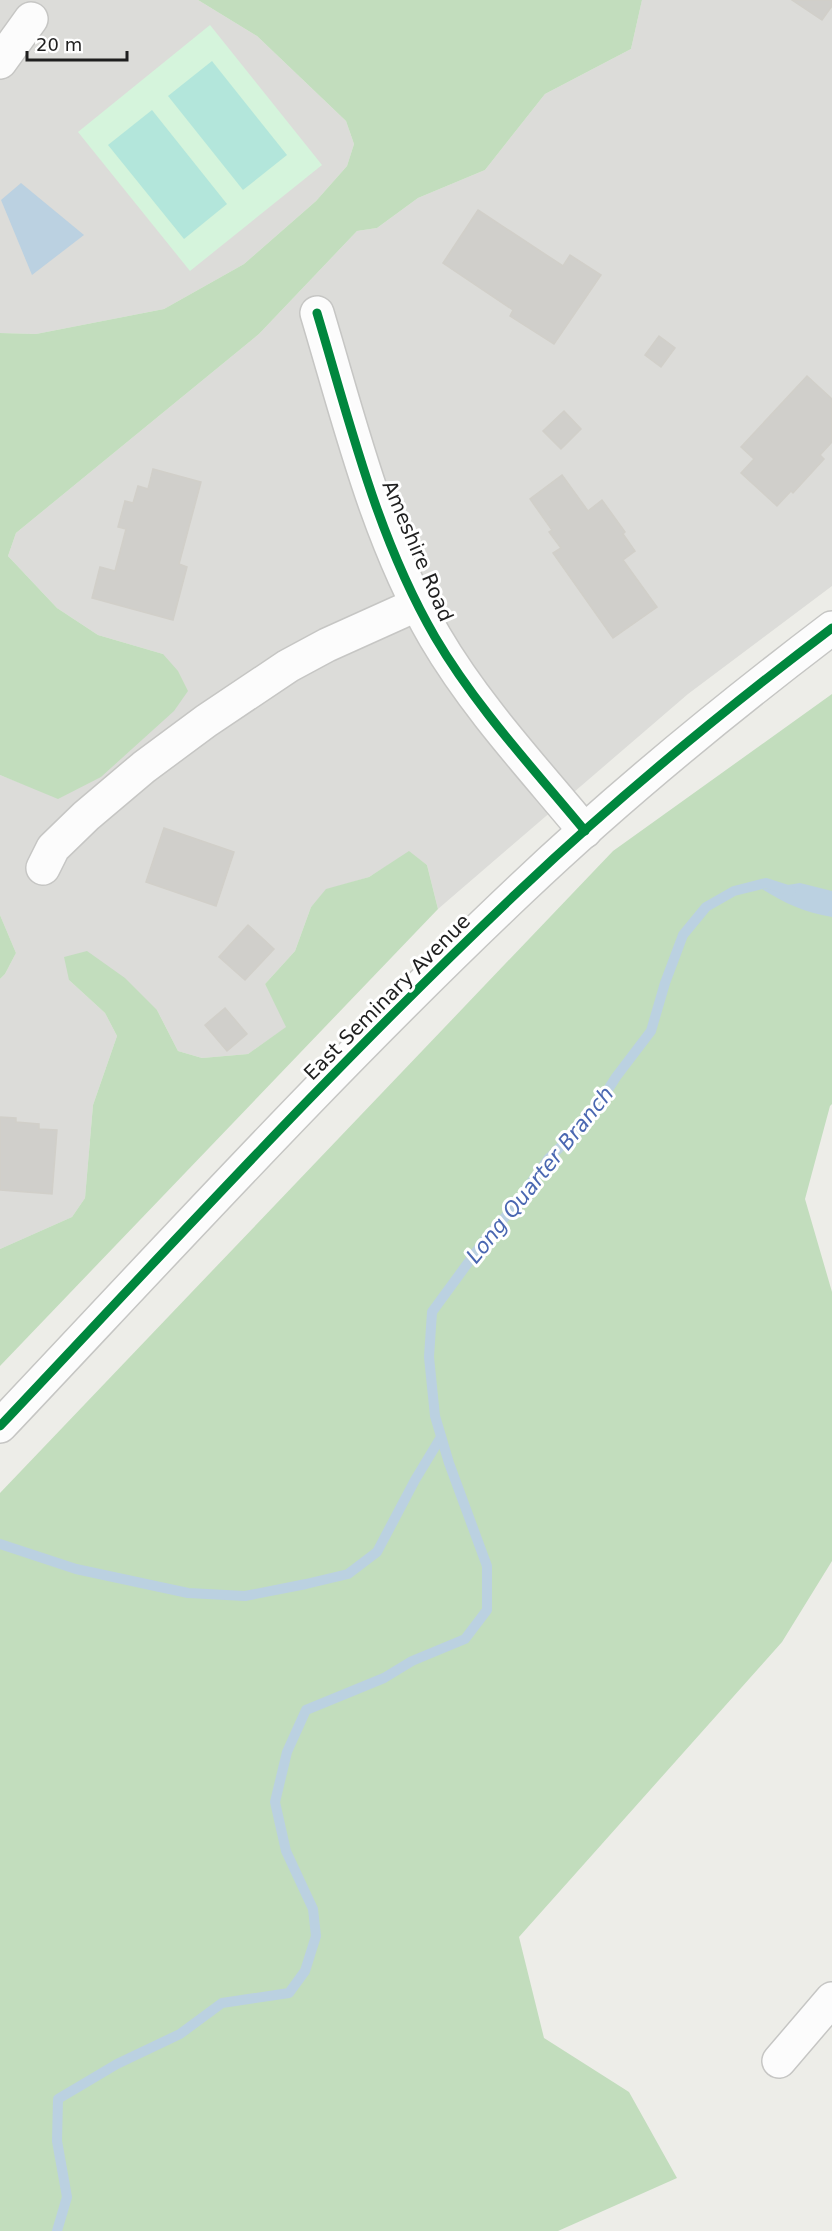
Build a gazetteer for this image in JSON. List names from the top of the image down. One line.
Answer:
{"streets":{"street":["Ameshire Road","East Seminary Avenue"]},"crossings":[["Ameshire Road","East Seminary Avenue"]],"water":["Long Quarter Branch"],"scale_bar":"20 m"}
